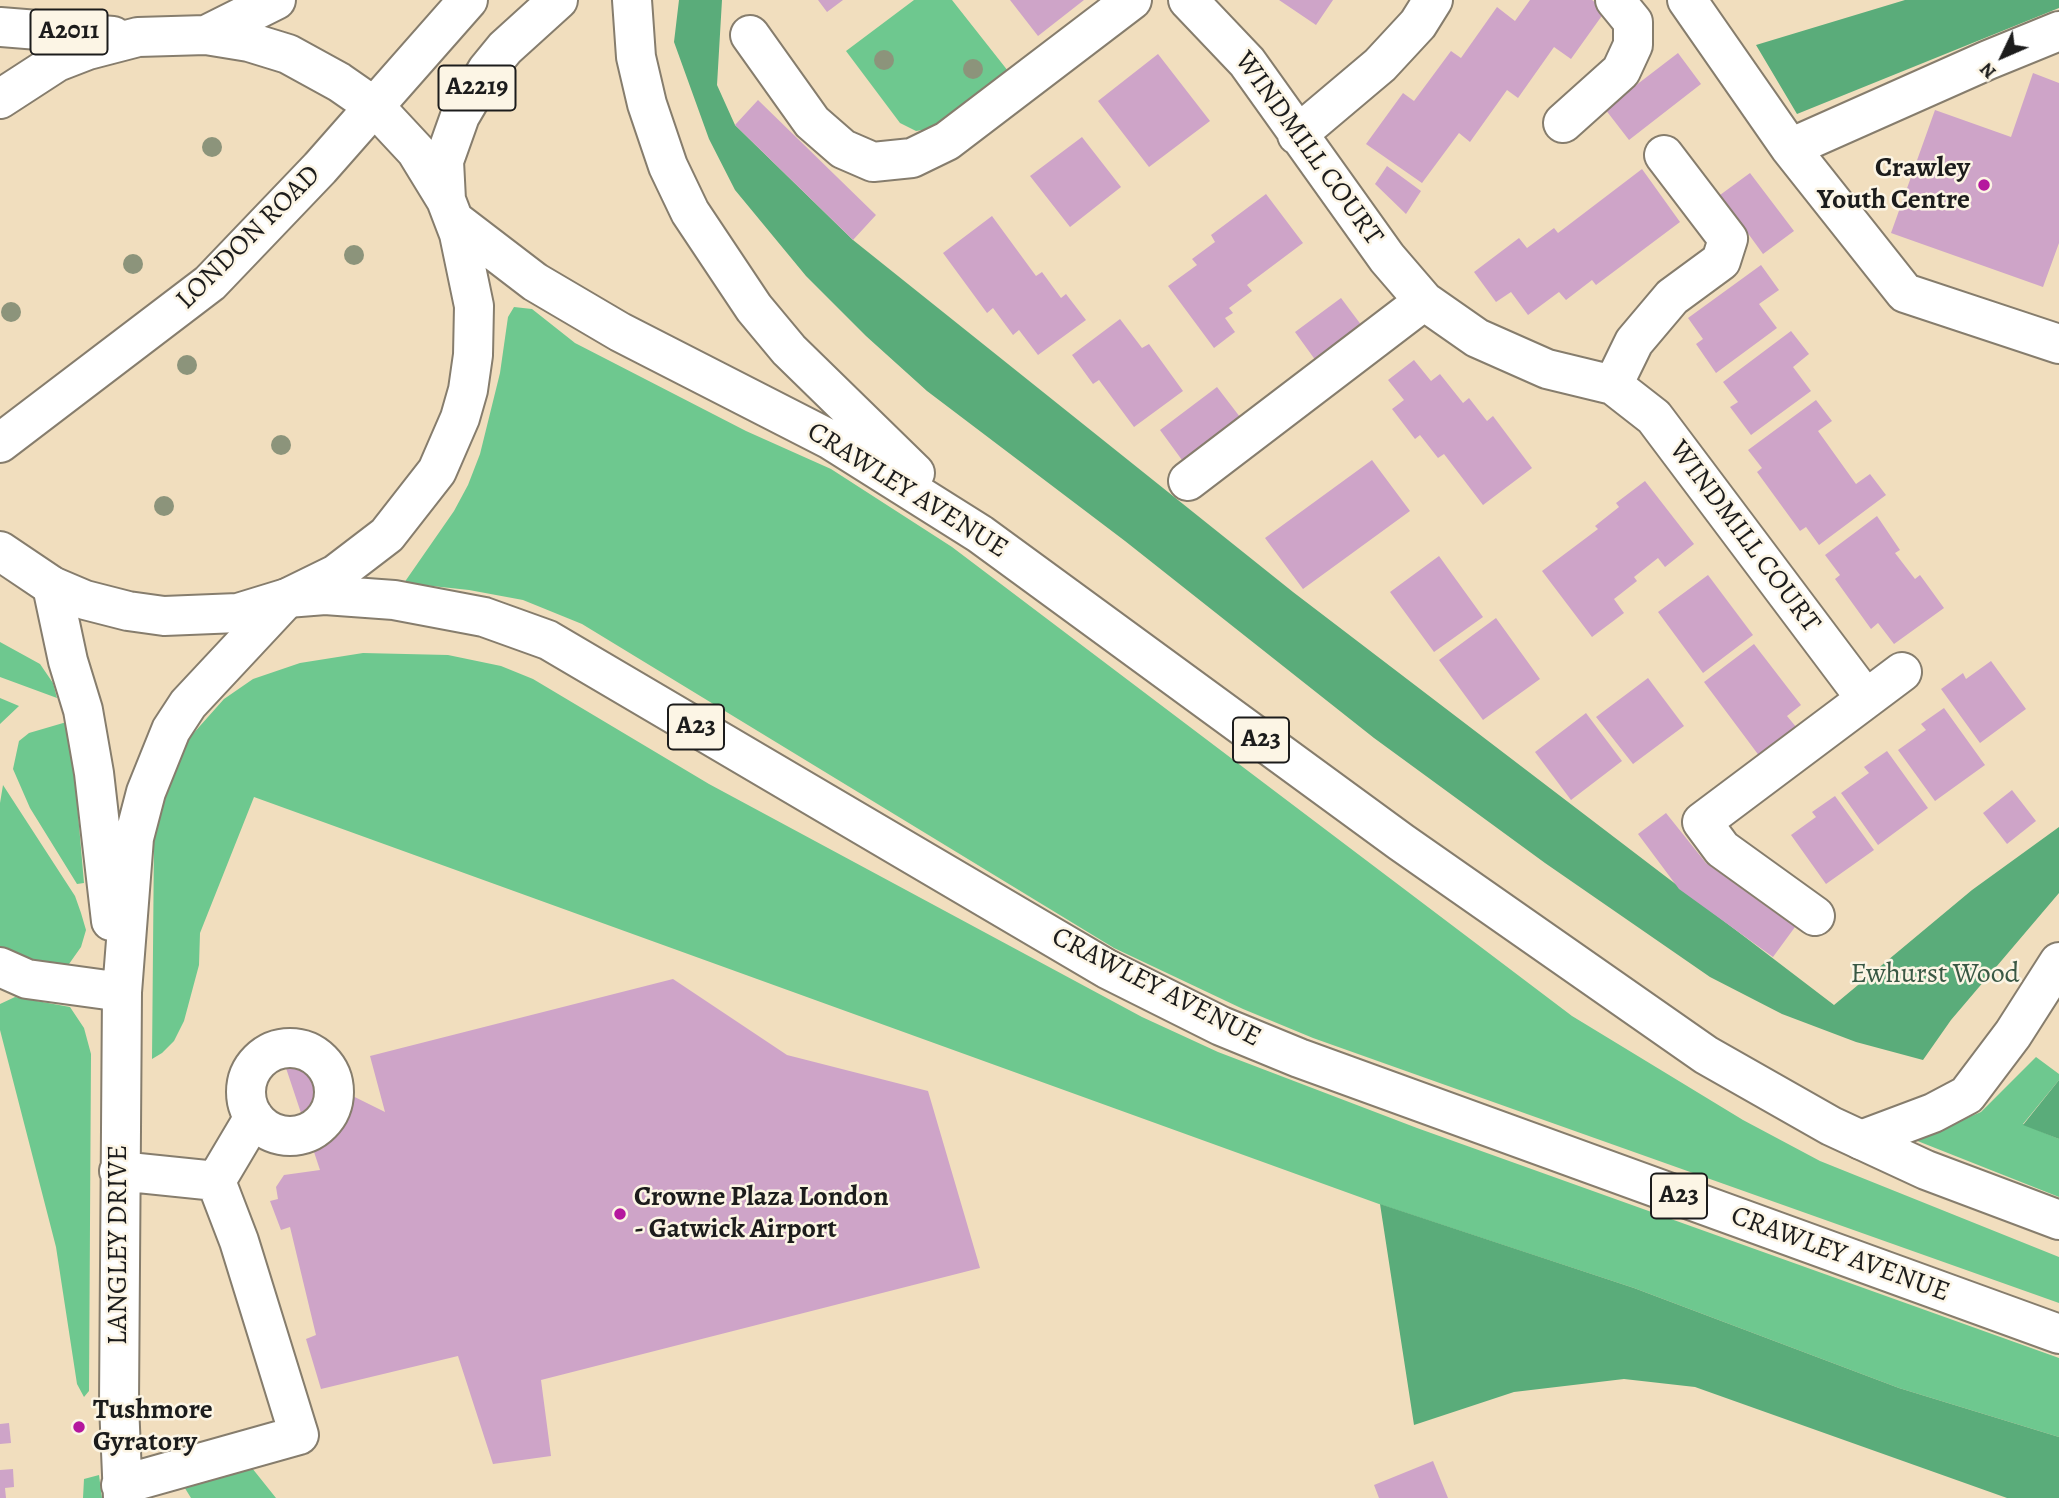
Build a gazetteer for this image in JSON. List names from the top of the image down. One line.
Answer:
{"streets":{"main road":["A2011","A2219","WINDMILL COURT","LONDON ROAD","CRAWLEY AVENUE","A23","LANGLEY DRIVE"]},"crossings":[["A2219","CRAWLEY AVENUE"],["CRAWLEY AVENUE","LANGLEY DRIVE"]],"parks":["Ewhurst Wood"],"places":["Crawley Youth Centre","Crowne Plaza London - Gatwick Airport","Tushmore Gyratory"],"north":"bottom left"}
